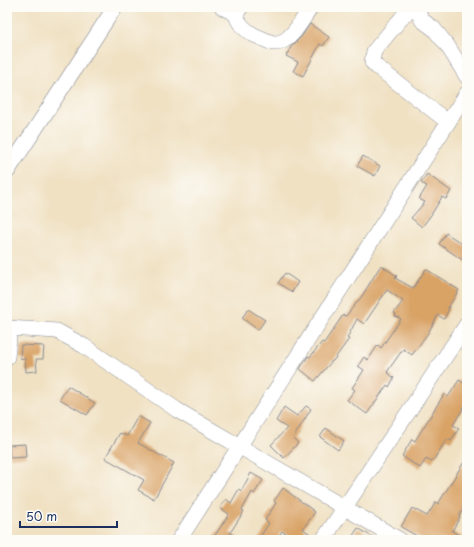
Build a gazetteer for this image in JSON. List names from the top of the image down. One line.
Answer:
{"scale_bar":"50 m"}
